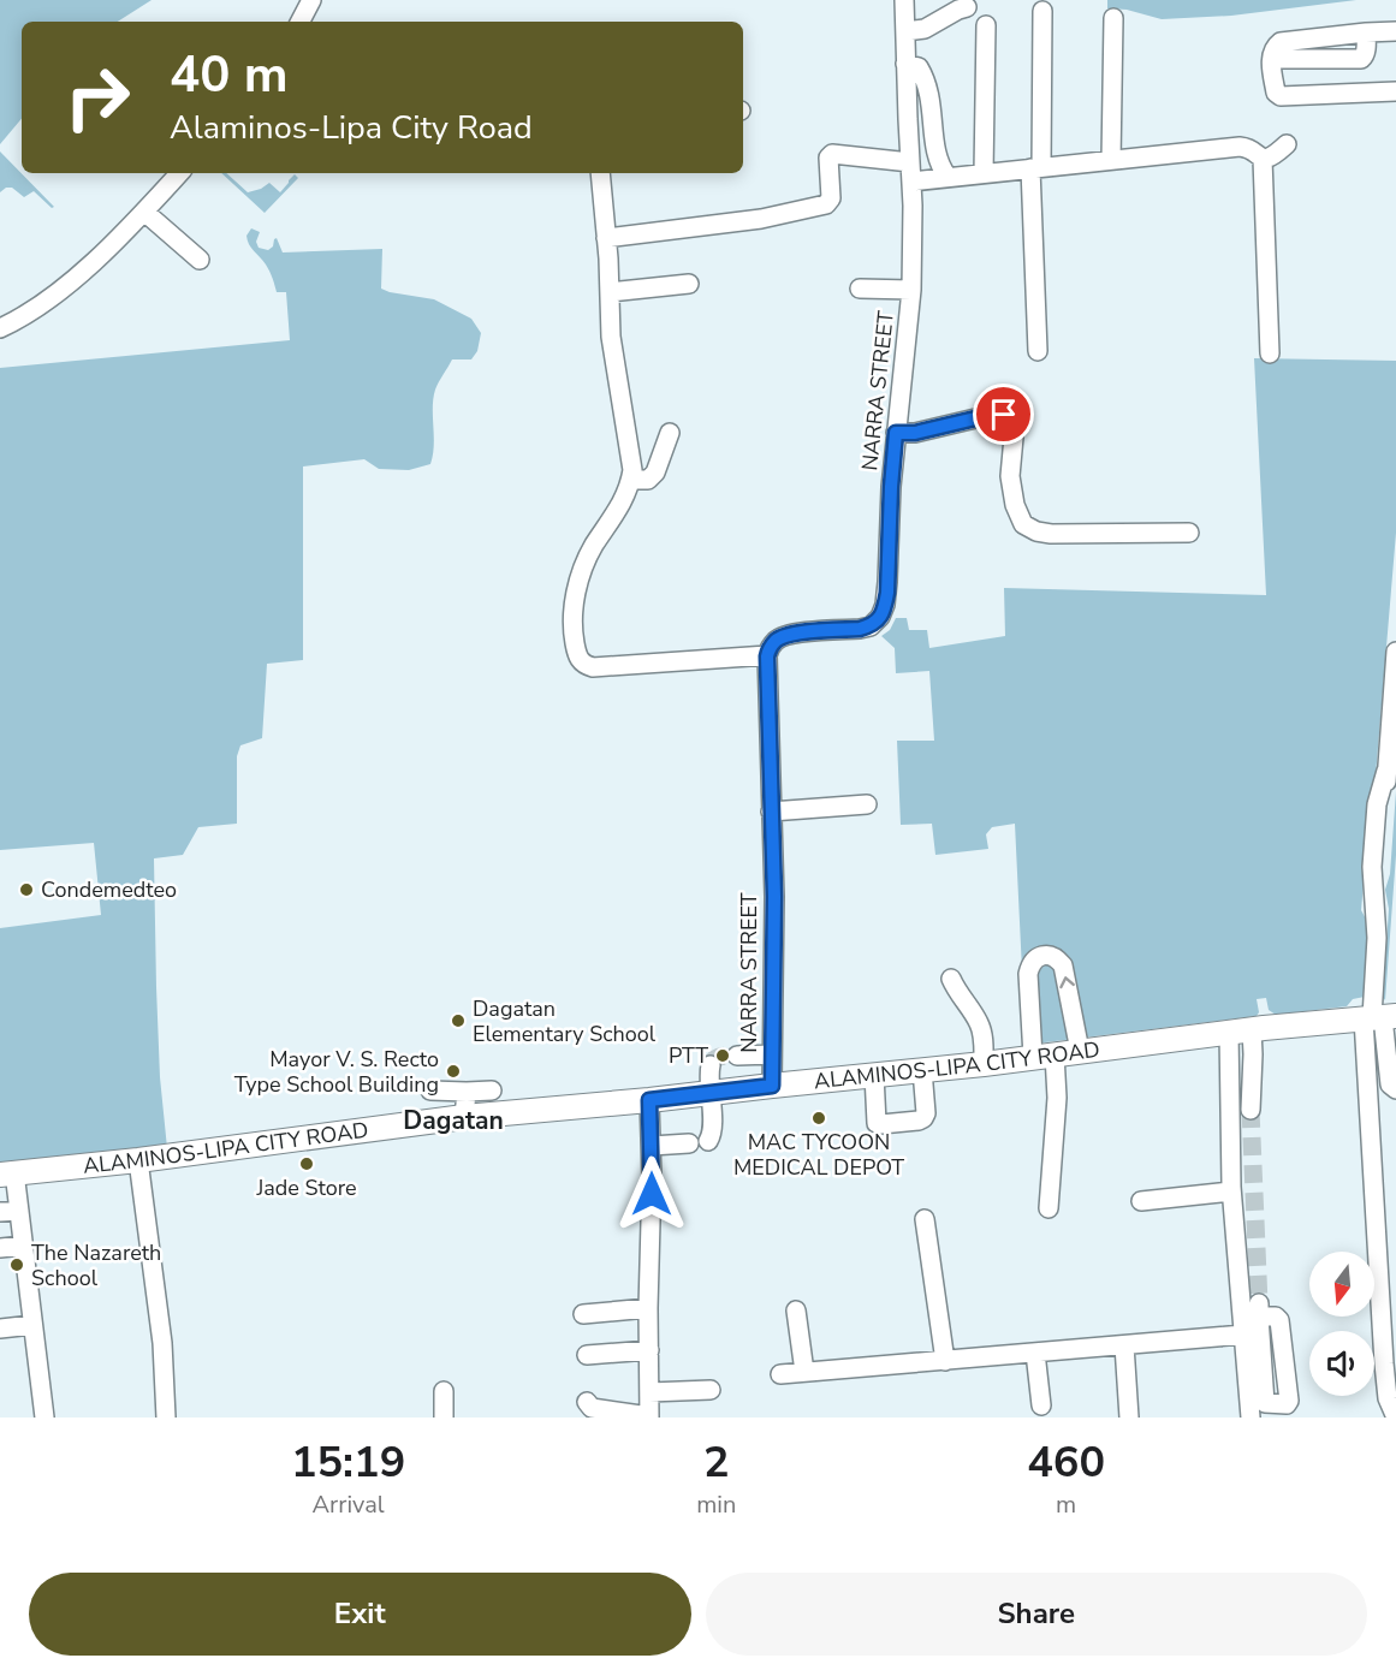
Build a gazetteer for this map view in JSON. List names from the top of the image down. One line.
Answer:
{"streets":{"main road":["ALAMINOS-LIPA CITY ROAD"],"street":["NARRA STREET"]},"crossings":[["NARRA STREET","ALAMINOS-LIPA CITY ROAD"]],"districts":["Dagatan"],"places":["Condemedteo","Dagatan Elementary School","PTT","Mayor V. S. Recto Type School Building","MAC TYCOON MEDICAL DEPOT","Jade Store","The Nazareth School"],"north":"bottom","page":{"turn":["40 m","Alaminos-Lipa City Road"],"eta":["15:19","Arrival","2","min","460","m"],"buttons":["Exit","Share"]}}
